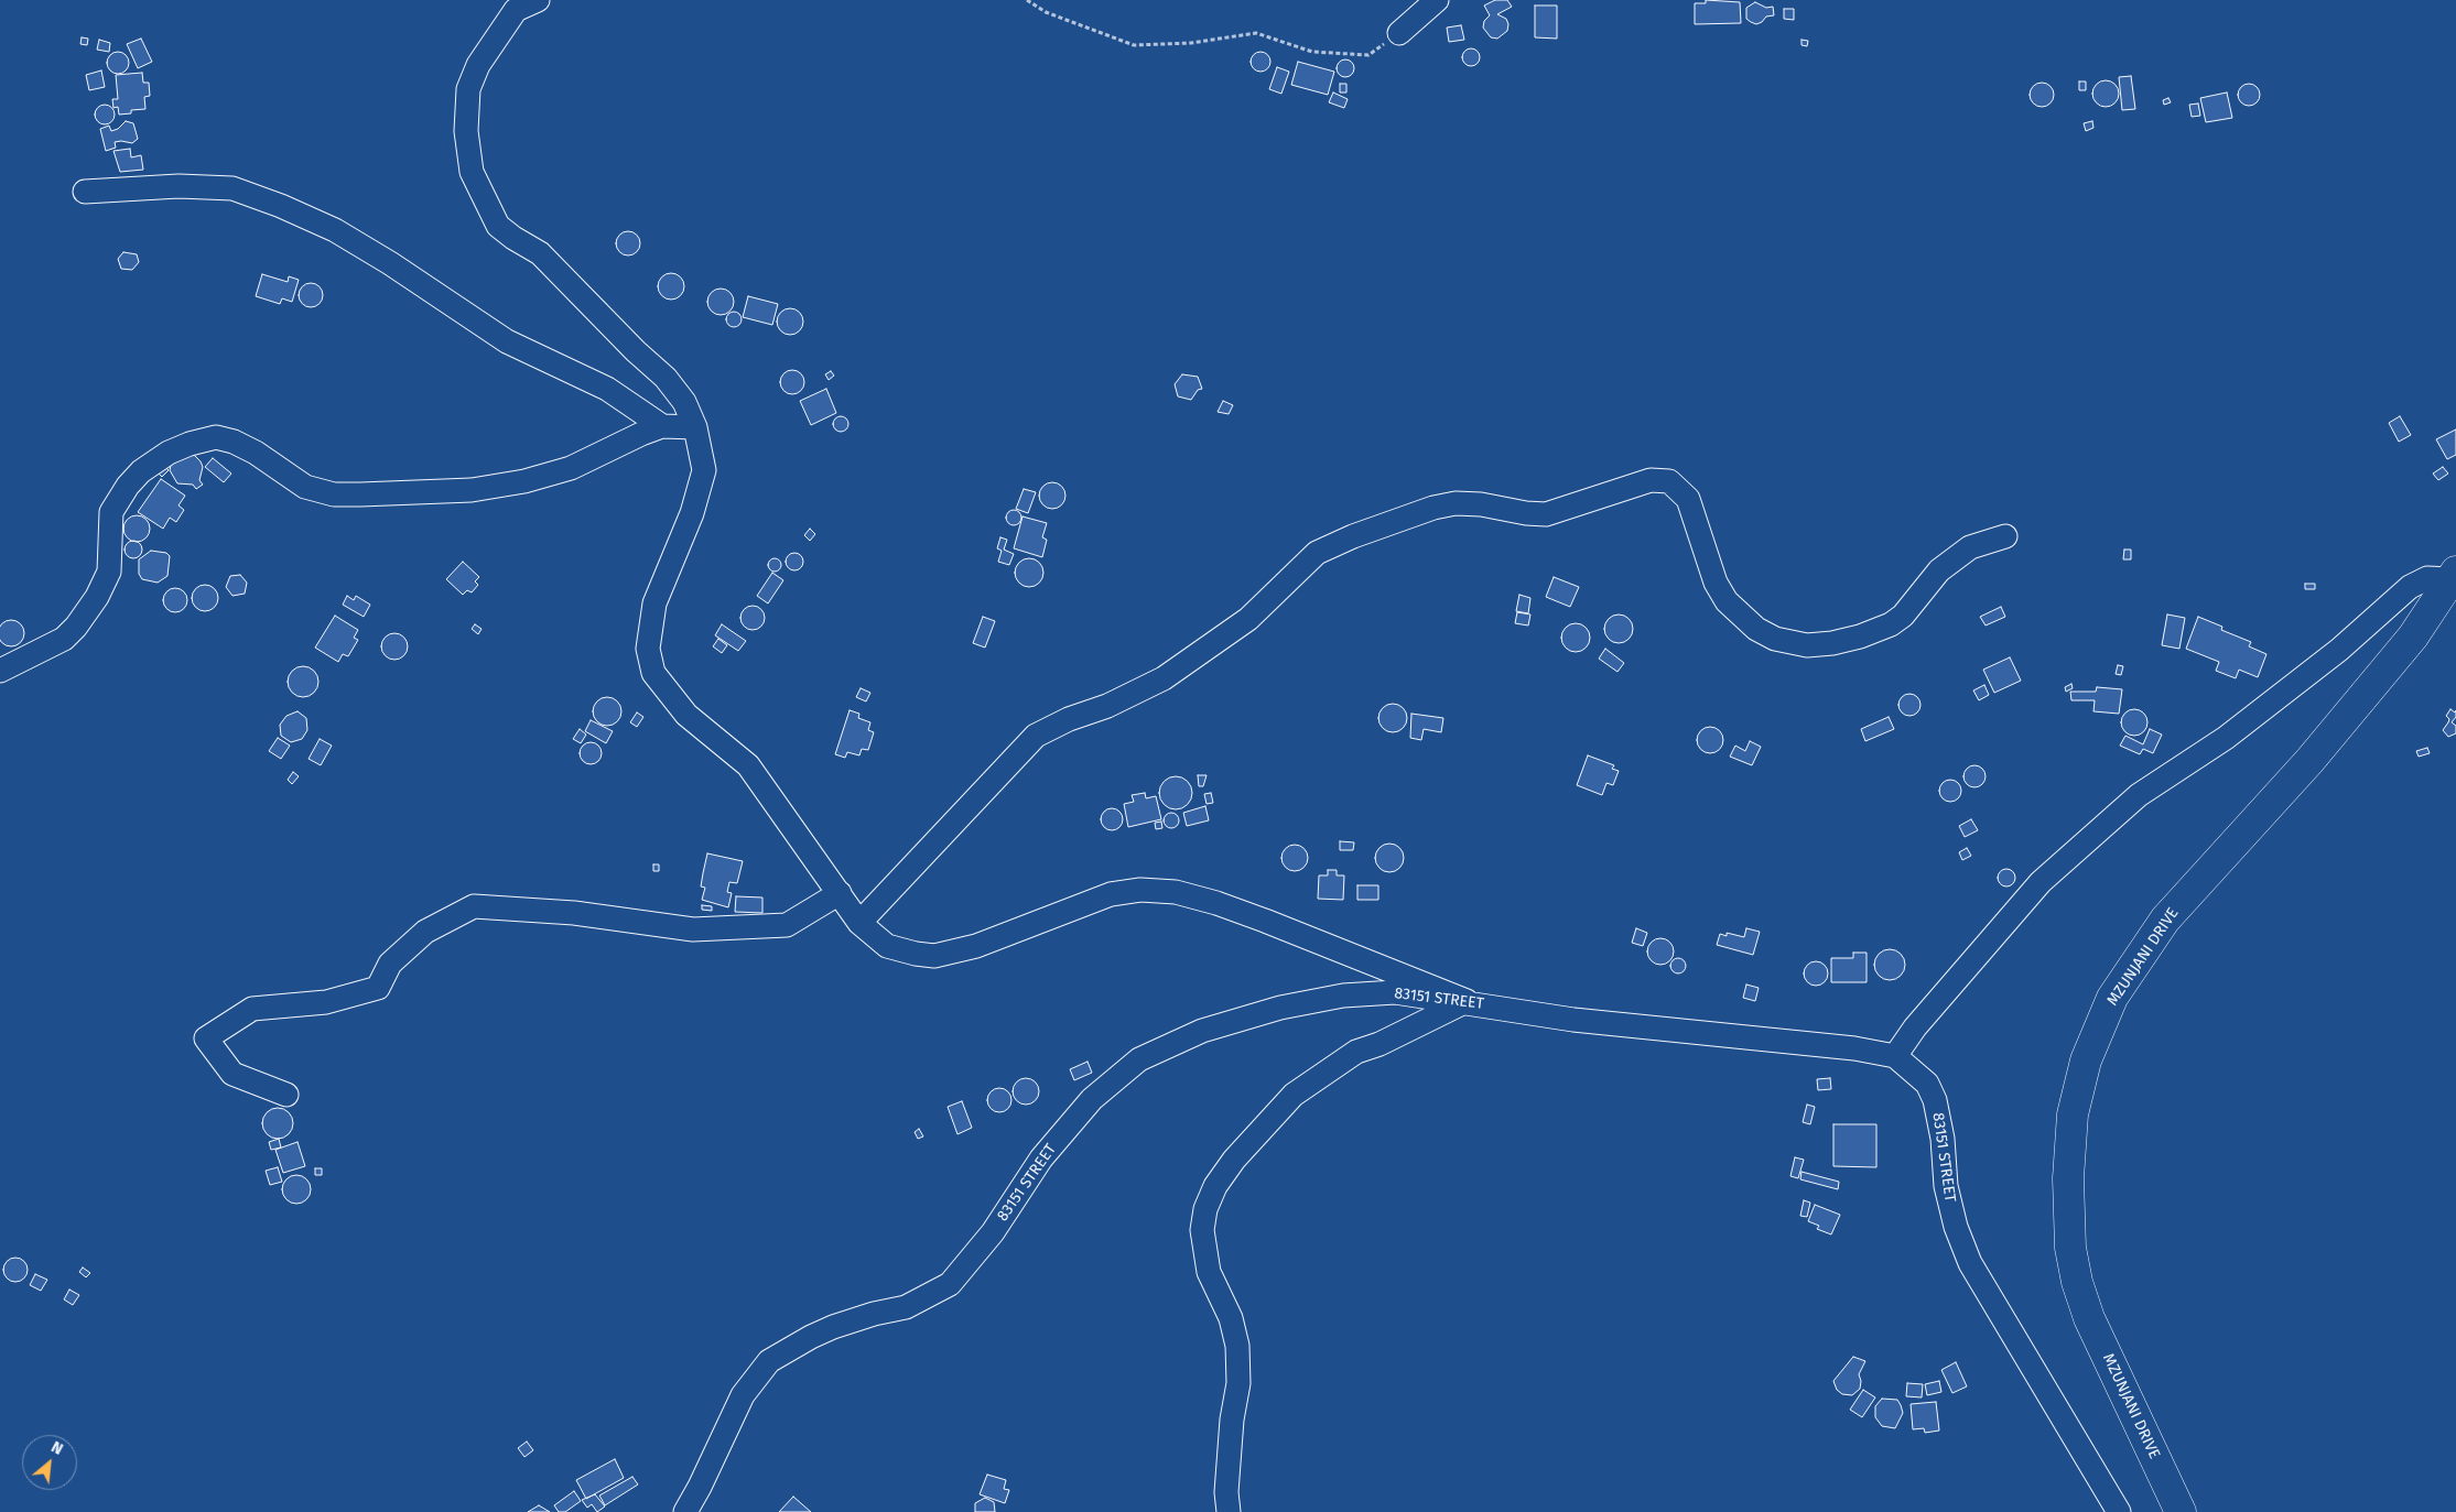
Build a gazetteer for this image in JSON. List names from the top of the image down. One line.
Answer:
{"streets":{"main road":["MZUNJANI DRIVE"],"street":["83151 STREET"]},"north":"top right"}
